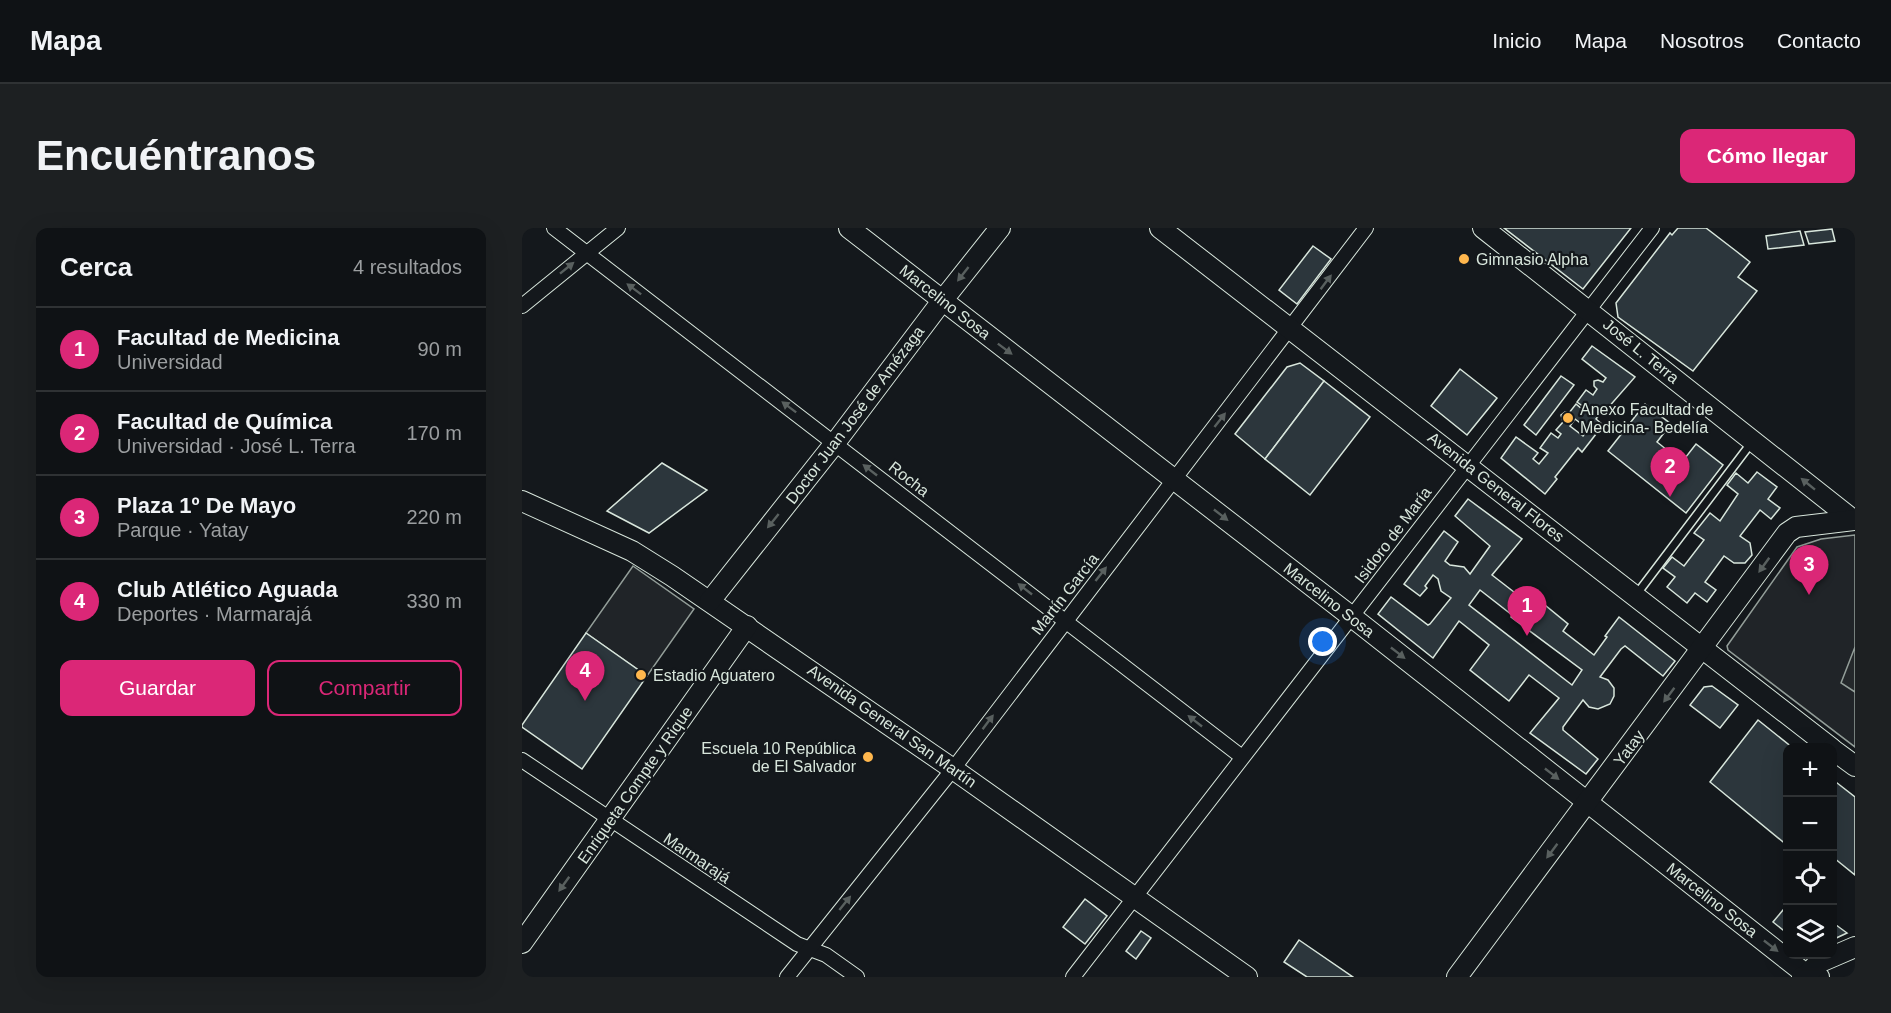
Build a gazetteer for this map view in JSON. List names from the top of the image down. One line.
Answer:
{"streets":{"street":["Marcelino Sosa","José L. Terra","Doctor Juan José de Amézaga","Rocha","Avenida General Flores","Isidoro de María","Martín García","Avenida General San Martín","Yatay","Enriqueta Compte y Rique","Marmarajá"]},"crossings":[["Marcelino Sosa","Doctor Juan José de Amézaga"],["Marcelino Sosa","Isidoro de María"],["Marcelino Sosa","Martín García"],["Marcelino Sosa","Yatay"],["José L. Terra","Isidoro de María"],["José L. Terra","Yatay"],["Doctor Juan José de Amézaga","Rocha"],["Doctor Juan José de Amézaga","Avenida General San Martín"],["Rocha","Isidoro de María"],["Rocha","Martín García"],["Avenida General Flores","Isidoro de María"],["Avenida General Flores","Martín García"],["Avenida General Flores","Yatay"],["Isidoro de María","Avenida General San Martín"],["Martín García","Avenida General San Martín"],["Martín García","Marmarajá"],["Avenida General San Martín","Enriqueta Compte y Rique"],["Enriqueta Compte y Rique","Marmarajá"]],"one_way":["Marcelino Sosa","Doctor Juan José de Amézaga","Rocha","Martín García","Yatay","Enriqueta Compte y Rique"],"places":["Gimnasio Alpha","Anexo Facultad de Medicina- Bedelía","Estadio Aguatero","Escuela 10 República de El Salvador"],"page":{"header":"Mapa","nav":["Inicio","Mapa","Nosotros","Contacto"],"buttons":["Cómo llegar",["Guardar","Compartir"]],"title":"Encuéntranos","heading":["Cerca","4 resultados"],"list":[{"mark":"1","name":"Facultad de Medicina","note":"Universidad","value":"90 m"},{"mark":"2","name":"Facultad de Química","note":"Universidad · José L. Terra","value":"170 m"},{"mark":"3","name":"Plaza 1º De Mayo","note":"Parque · Yatay","value":"220 m"},{"mark":"4","name":"Club Atlético Aguada","note":"Deportes · Marmarajá","value":"330 m"}],"pins":["2","3","1","4"],"map_buttons":["+","−"]}}
